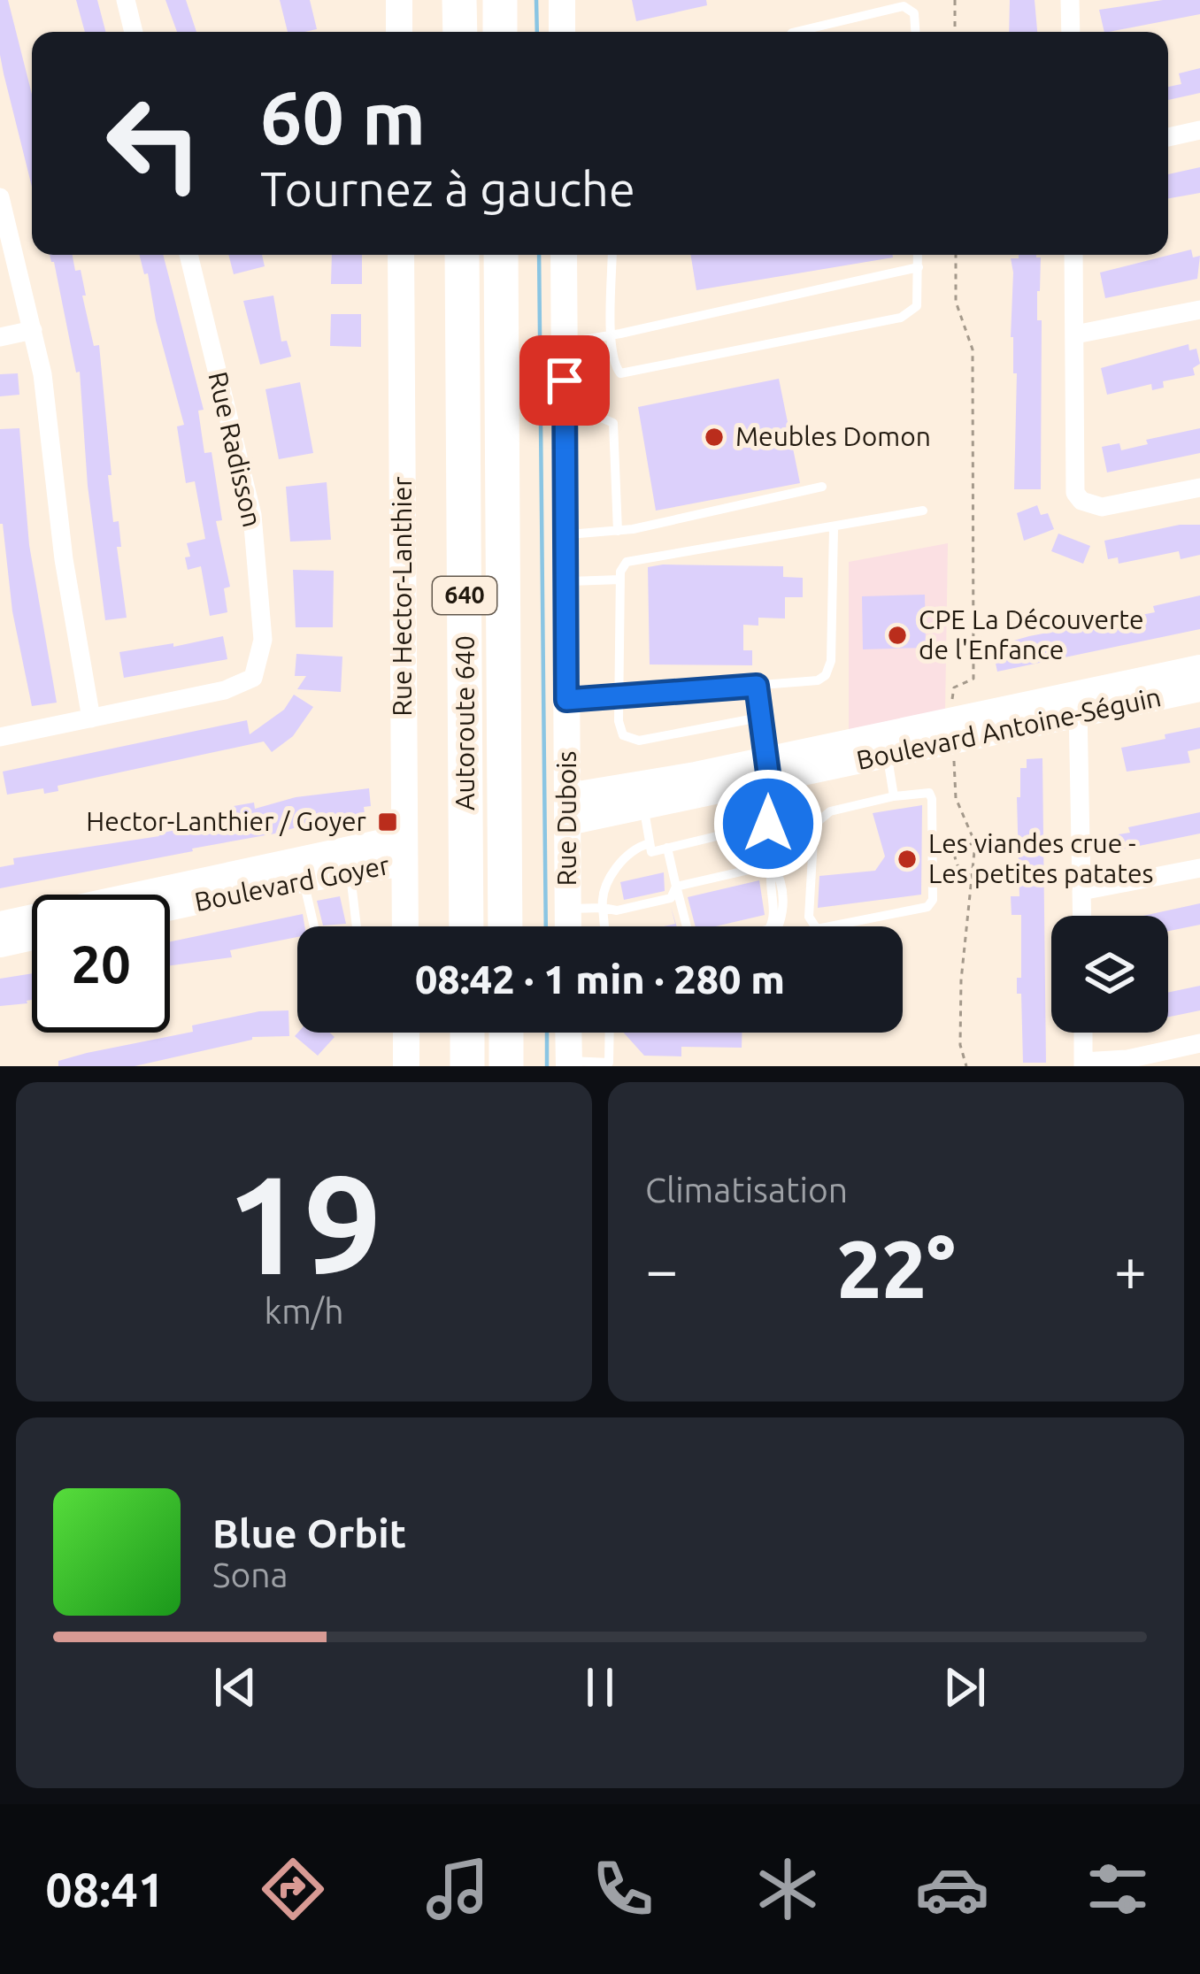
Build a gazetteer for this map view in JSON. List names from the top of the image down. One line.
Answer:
{"streets":{"highway":["640","Autoroute 640"],"street":["Rue Radisson","Rue Hector-Lanthier","Boulevard Antoine-Séguin","Rue Dubois","Boulevard Goyer"]},"crossings":[["Rue Hector-Lanthier","Boulevard Goyer"],["Boulevard Antoine-Séguin","Rue Dubois"]],"places":{"other":["Meubles Domon","CPE La Découverte de l'Enfance","Les viandes crue - Les petites patates"],"transit":["Hector-Lanthier / Goyer"]},"page":{"turn":["60 m","Tournez à gauche"],"limit":"20","trip":"08:42 · 1 min · 280 m","tile":[["19","km/h"],"Climatisation"],"heat":["−","22°","+"],"song":["Blue Orbit","Sona"],"tabs":"08:41"}}
